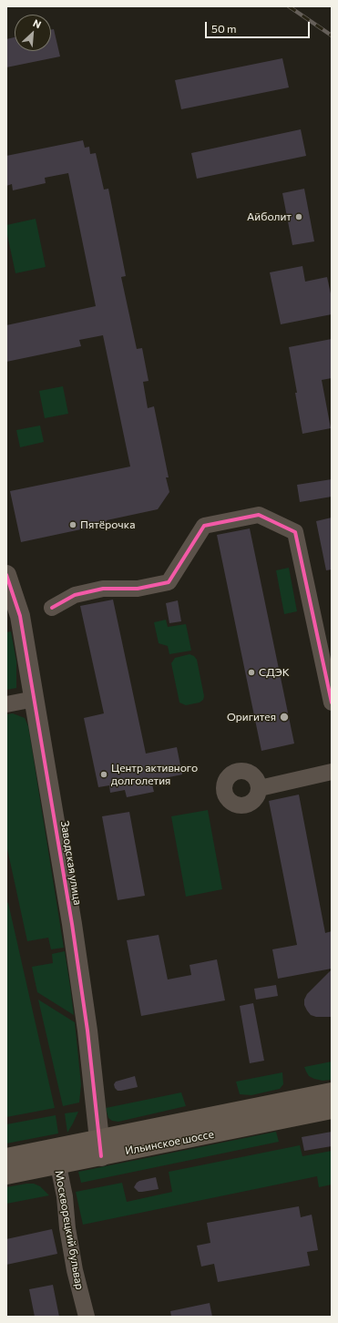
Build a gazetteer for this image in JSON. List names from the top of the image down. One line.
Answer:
{"streets":{"main road":["Ильинское шоссе"],"street":["Заводская улица","Москворецкий бульвар"]},"crossings":[["Заводская улица","Ильинское шоссе"],["Ильинское шоссе","Москворецкий бульвар"]],"places":["Айболит","Пятёрочка","СДЭК","Оригитея","Центр активного долголетия"],"scale_bar":"50 m","north":"top right"}
